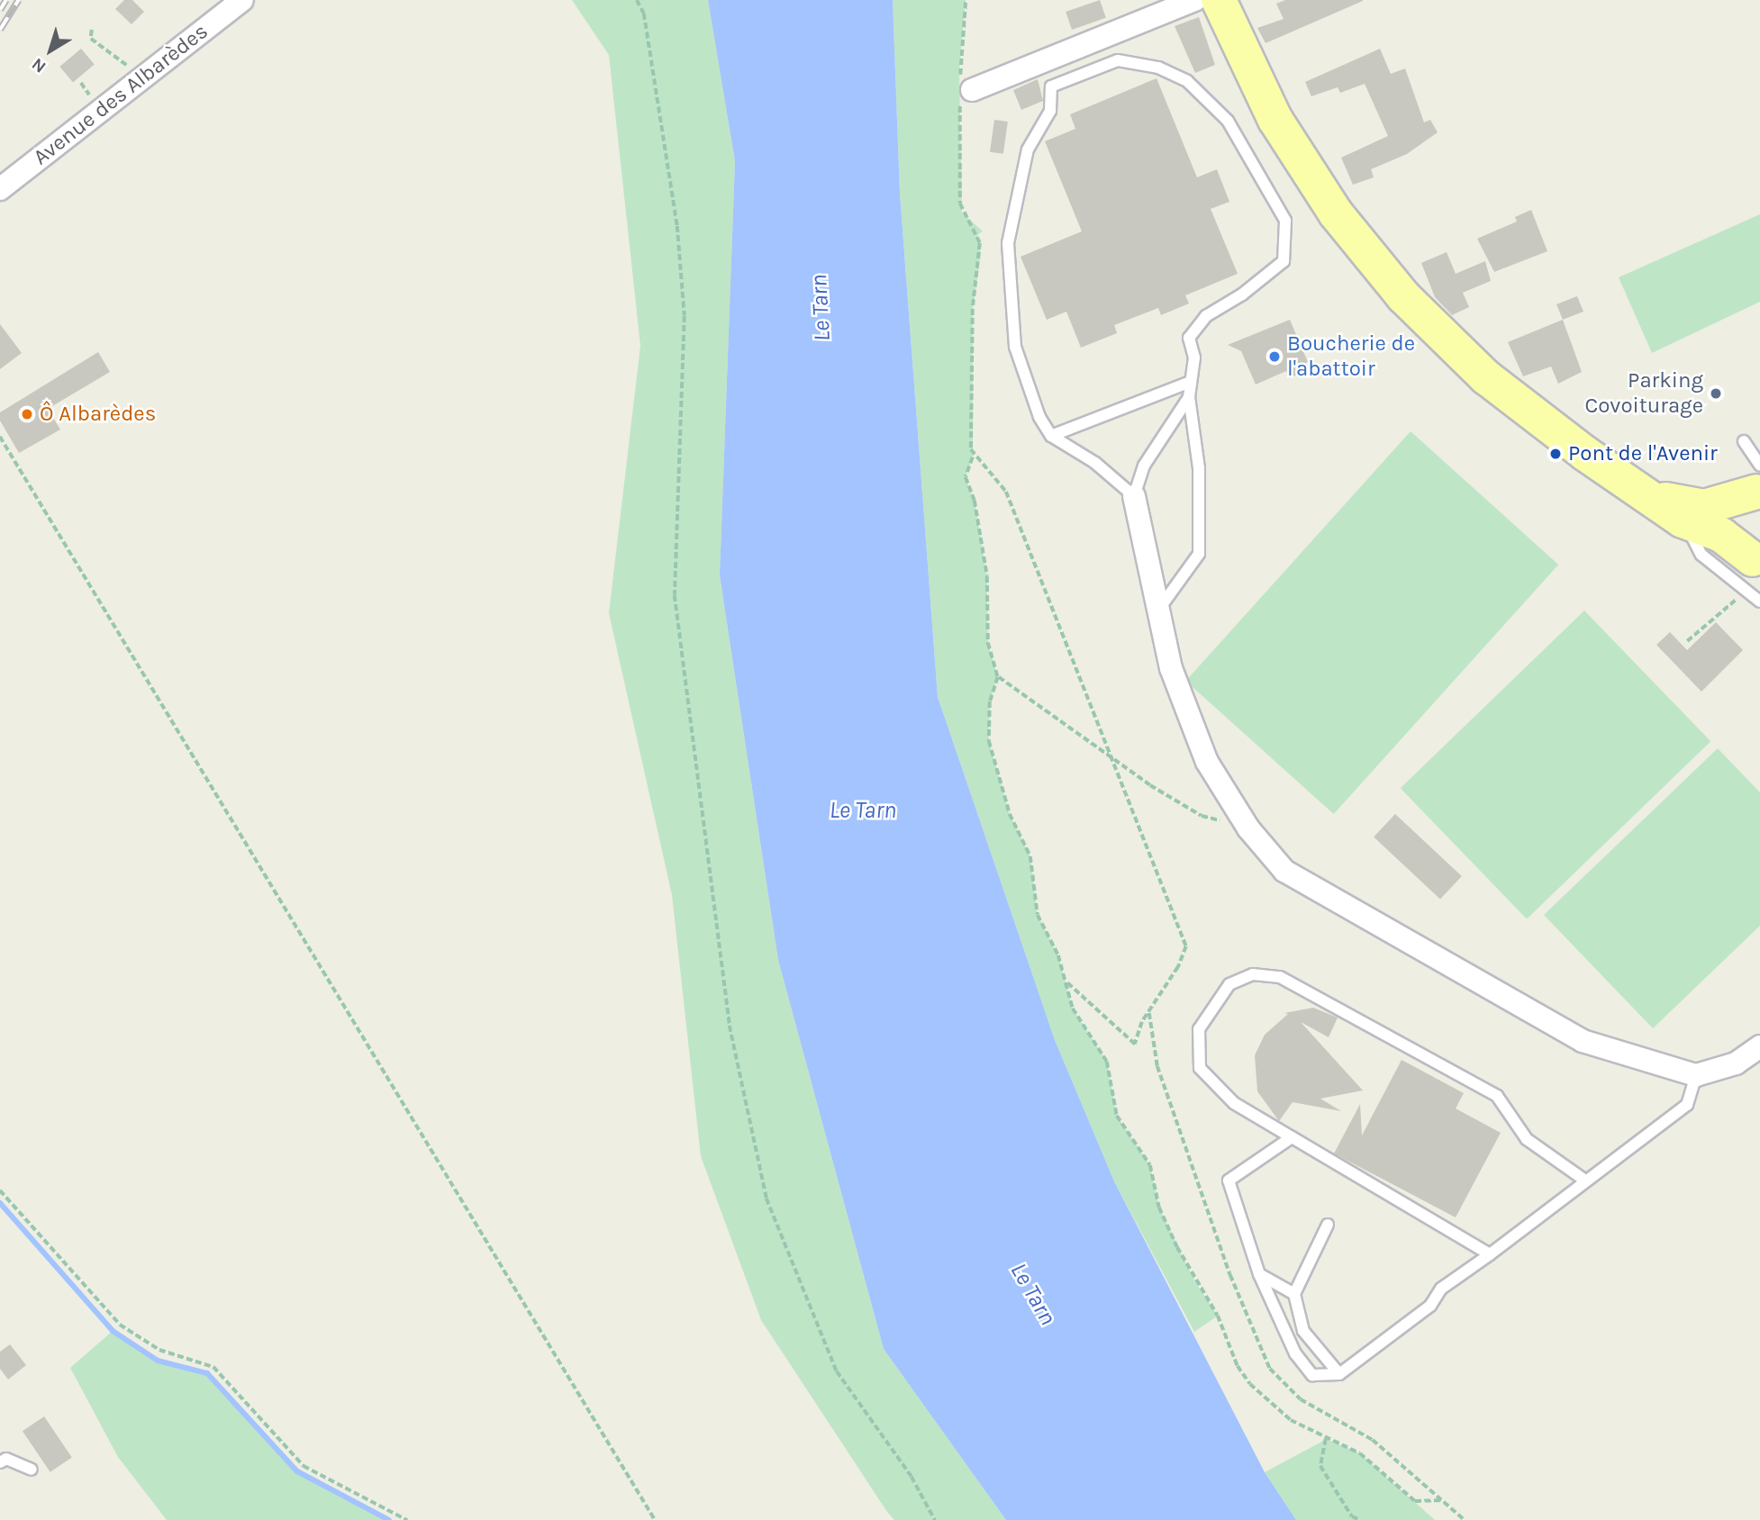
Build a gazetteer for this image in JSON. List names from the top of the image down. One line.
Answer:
{"streets":{"street":["Avenue des Albarèdes"]},"water":["Le Tarn"],"places":["Boucherie de l'abattoir","Parking Covoiturage","Ô Albarèdes","Pont de l'Avenir"],"north":"bottom left"}
